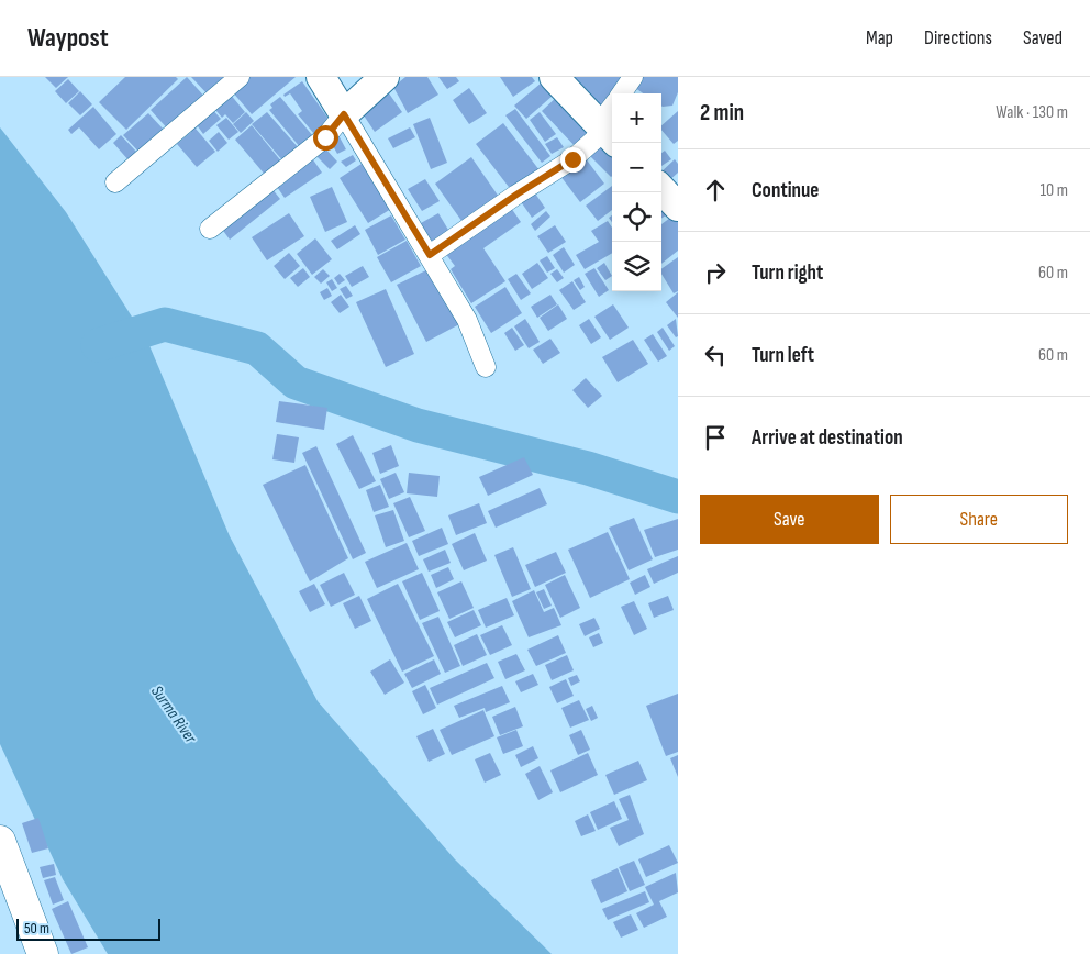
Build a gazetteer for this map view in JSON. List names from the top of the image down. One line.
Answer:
{"water":["Surma River"],"scale_bar":"50 m","page":{"header":"Waypost","nav":["Map","Directions","Saved"],"heading":["2 min","Walk · 130 m"],"map_buttons":["+","−"],"list":[["Continue","10 m"],["Turn right","60 m"],["Turn left","60 m"],"Arrive at destination"],"buttons":["Save","Share"],"scale":"50 m"}}
